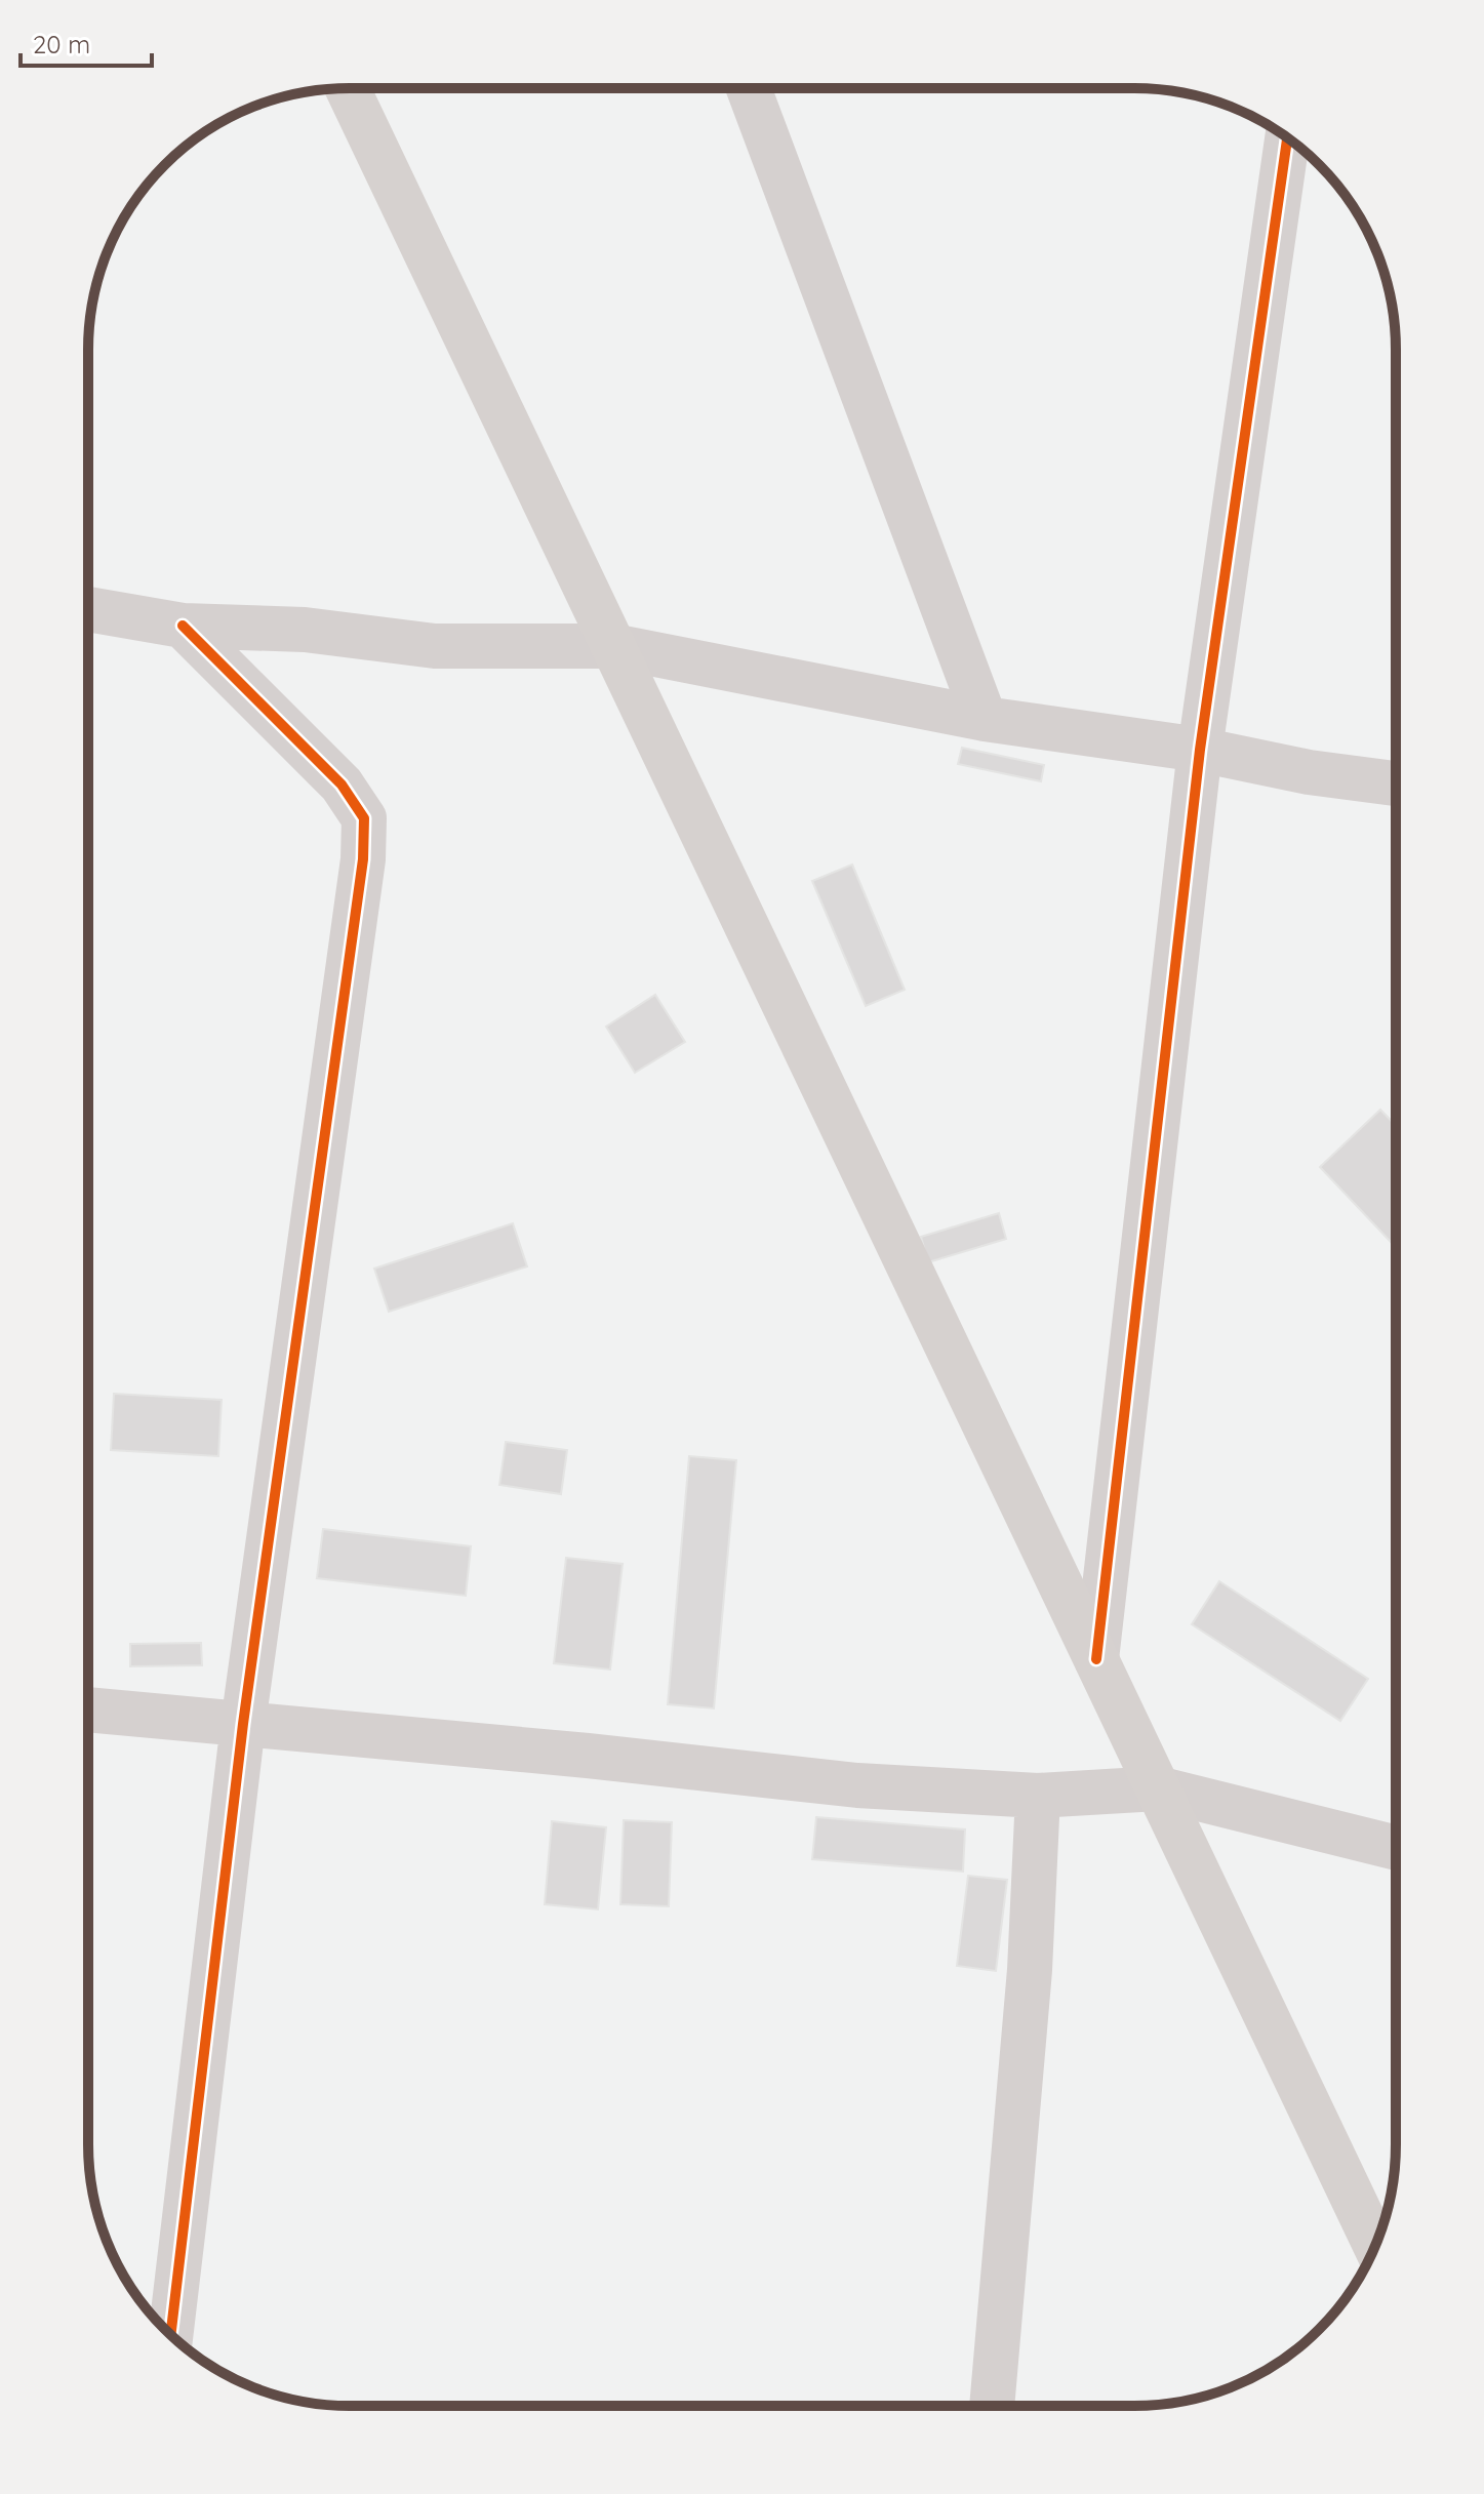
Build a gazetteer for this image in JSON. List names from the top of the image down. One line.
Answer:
{"scale_bar":"20 m"}
